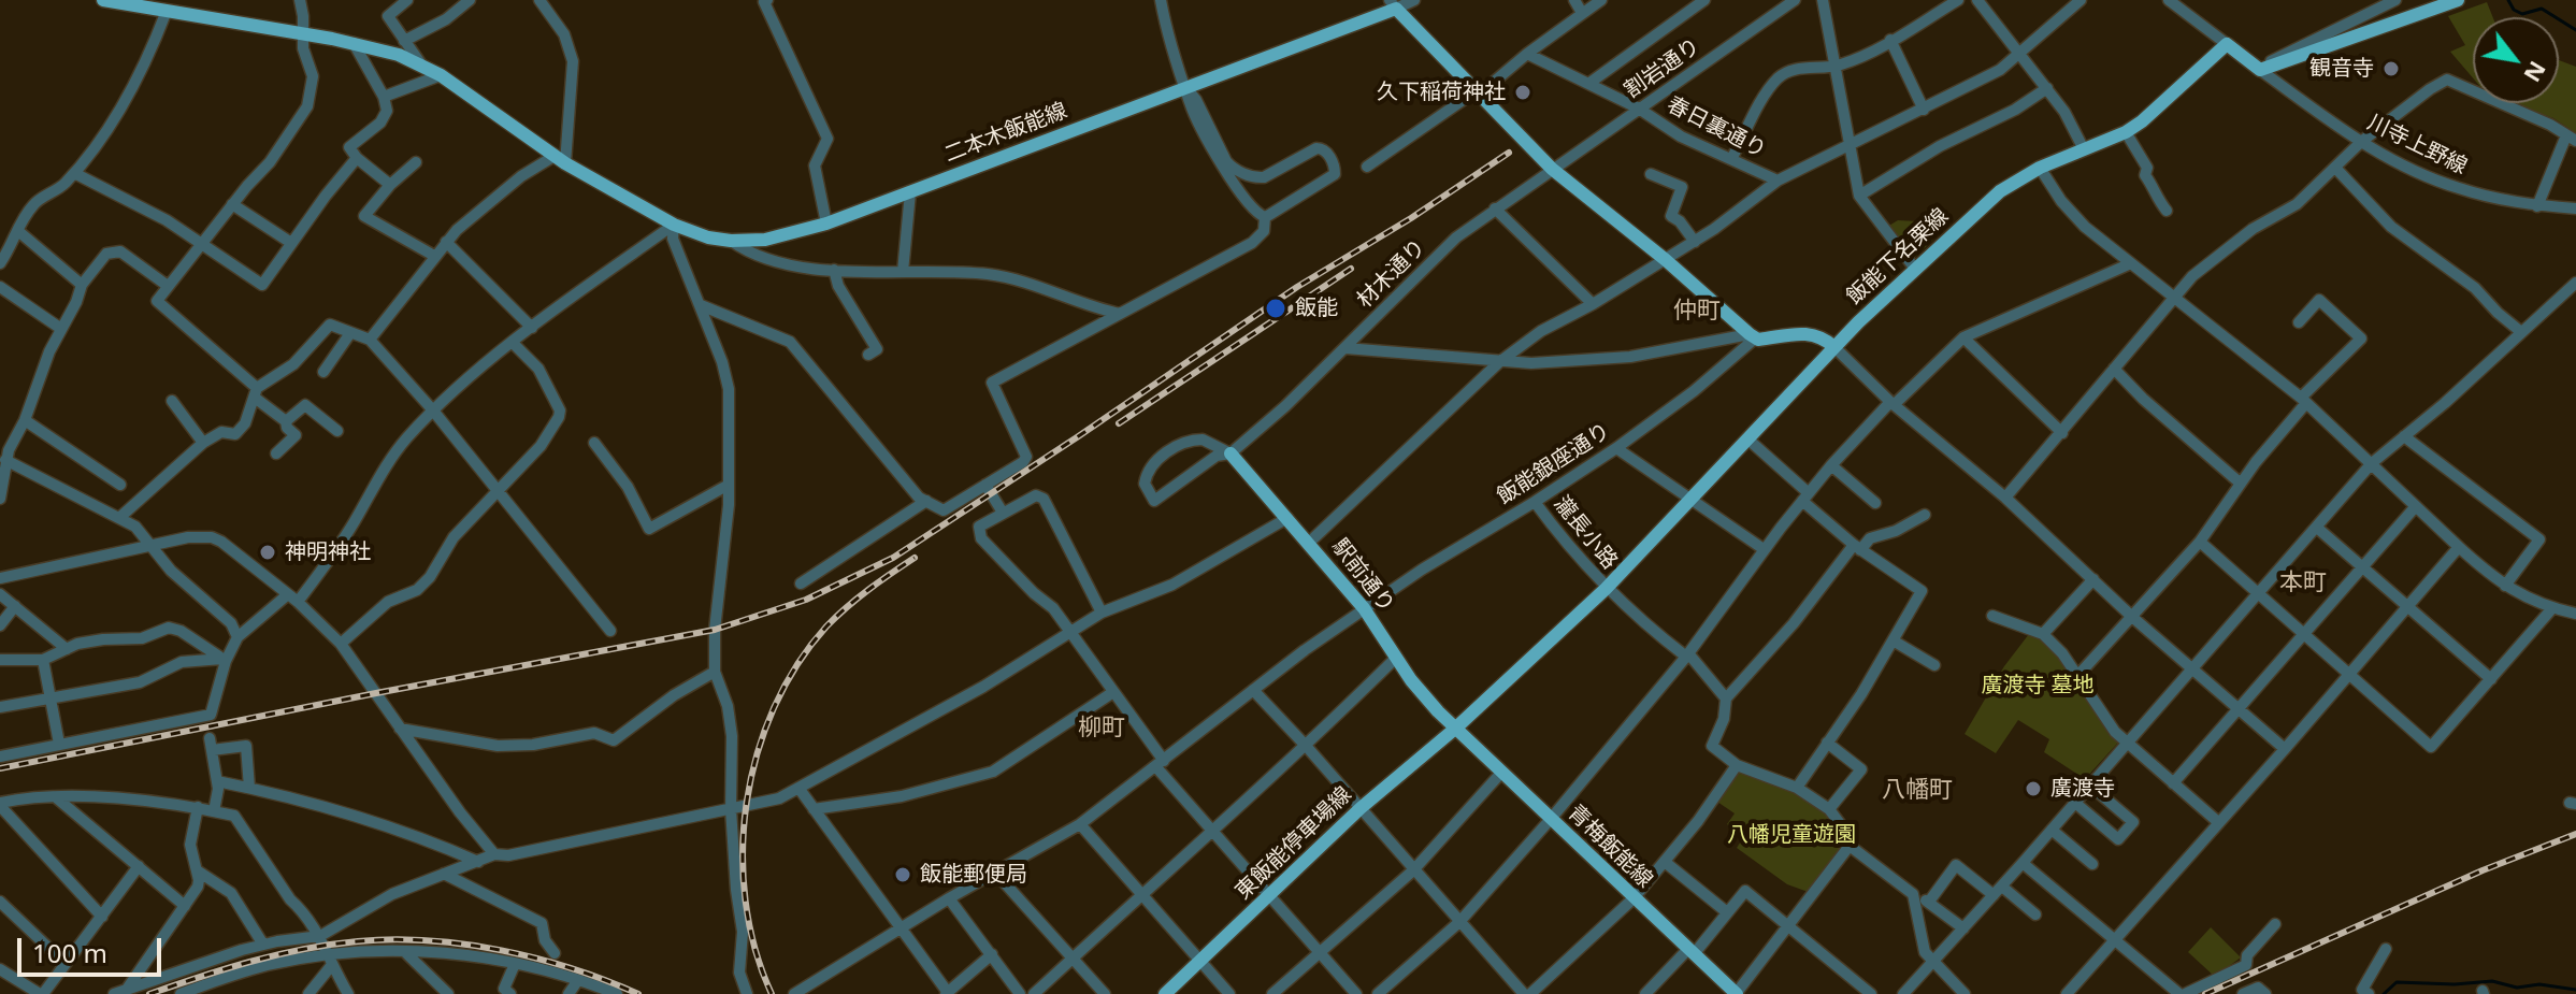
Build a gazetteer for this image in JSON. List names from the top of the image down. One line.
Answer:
{"streets":{"main road":["二本木飯能線","飯能下名栗線","駅前通り","東飯能停車場線","青梅飯能線"],"street":["割岩通り","春日裏通り","川寺上野線","材木通り","飯能銀座通り","瀧長小路"]},"crossings":[["割岩通り","春日裏通り"],["割岩通り","材木通り"],["飯能下名栗線","瀧長小路"],["飯能下名栗線","駅前通り"],["飯能下名栗線","東飯能停車場線"],["飯能下名栗線","青梅飯能線"],["材木通り","駅前通り"],["飯能銀座通り","瀧長小路"],["飯能銀座通り","駅前通り"],["駅前通り","東飯能停車場線"],["駅前通り","青梅飯能線"],["東飯能停車場線","青梅飯能線"]],"districts":["仲町","本町","柳町","八幡町"],"parks":["廣渡寺 墓地","八幡児童遊園"],"places":["観音寺","久下稲荷神社","飯能","神明神社","廣渡寺","飯能郵便局"],"scale_bar":"100 m","north":"bottom right"}
